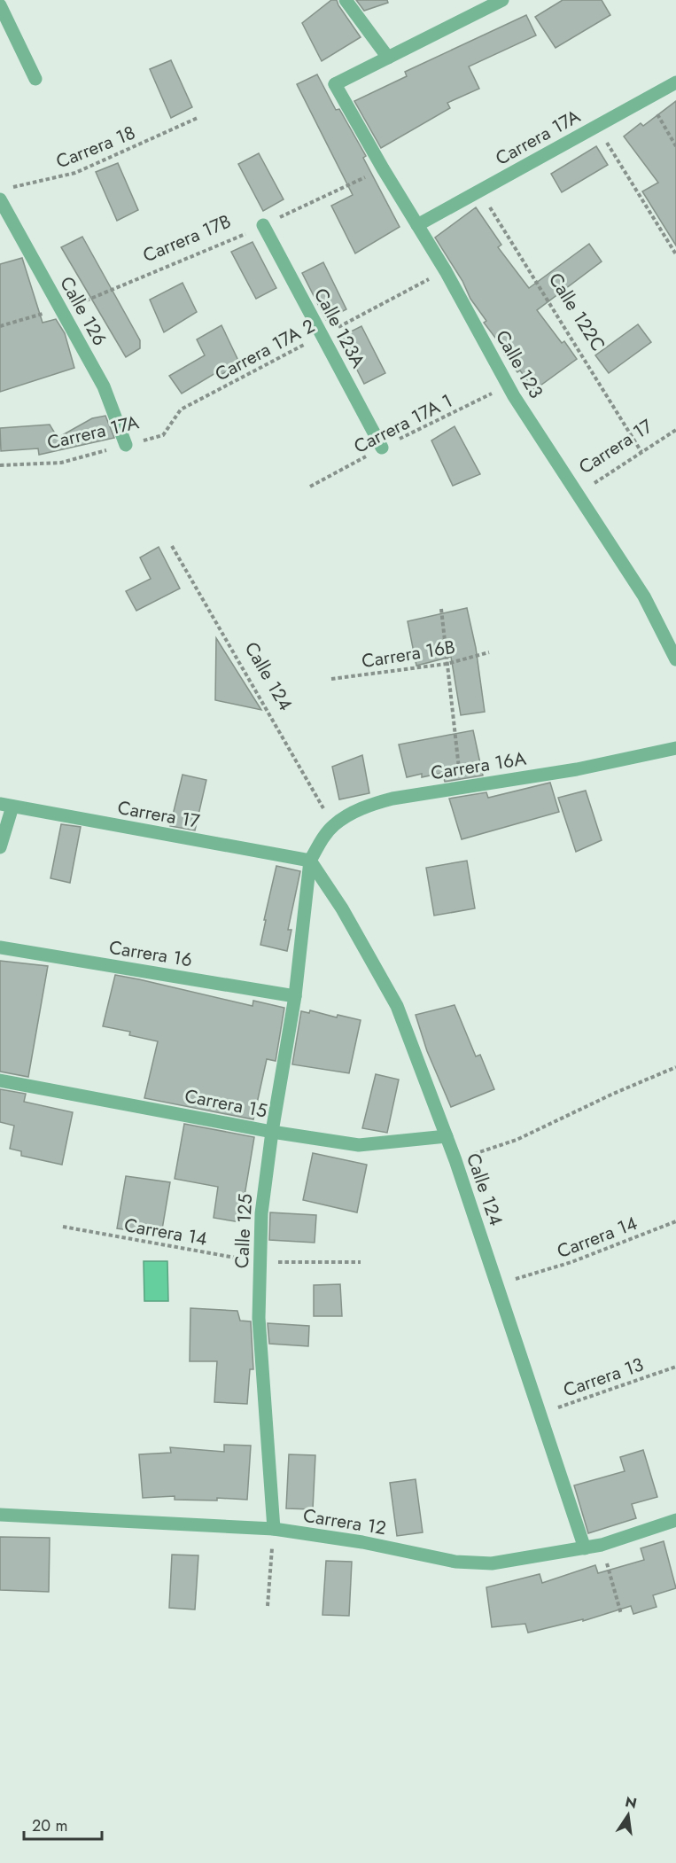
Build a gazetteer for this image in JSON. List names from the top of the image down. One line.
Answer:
{"streets":{"street":["Carrera 17A","Calle 126","Calle 123A","Calle 123","Carrera 17","Calle 124","Carrera 16A","Carrera 16","Carrera 15","Calle 125","Carrera 12"],"path":["Carrera 18","Carrera 17B","Calle 122C","Carrera 17A 2","Carrera 17A 1","Carrera 16B","Carrera 14","Carrera 13"]},"crossings":[["Carrera 17A","Calle 126"],["Carrera 17A","Calle 122C"],["Carrera 17A","Carrera 17A 2"],["Carrera 17A","Calle 123"],["Carrera 18","Calle 126"],["Carrera 17B","Calle 126"],["Carrera 17B","Calle 123A"],["Carrera 17B","Calle 123"],["Calle 122C","Carrera 17"],["Calle 123A","Carrera 17A 2"],["Calle 123A","Carrera 17A 1"],["Carrera 17A 2","Calle 123"],["Calle 123","Carrera 17A 1"],["Calle 123","Carrera 17"],["Carrera 17","Calle 124"],["Carrera 17","Carrera 16A"],["Carrera 17","Calle 125"],["Calle 124","Carrera 16A"],["Calle 124","Carrera 15"],["Calle 124","Calle 125"],["Calle 124","Carrera 14"],["Calle 124","Carrera 13"],["Calle 124","Carrera 12"],["Carrera 16A","Calle 125"],["Carrera 16","Calle 125"],["Carrera 15","Calle 125"],["Calle 125","Carrera 14"],["Calle 125","Carrera 12"]],"scale_bar":"20 m","north":"top"}
